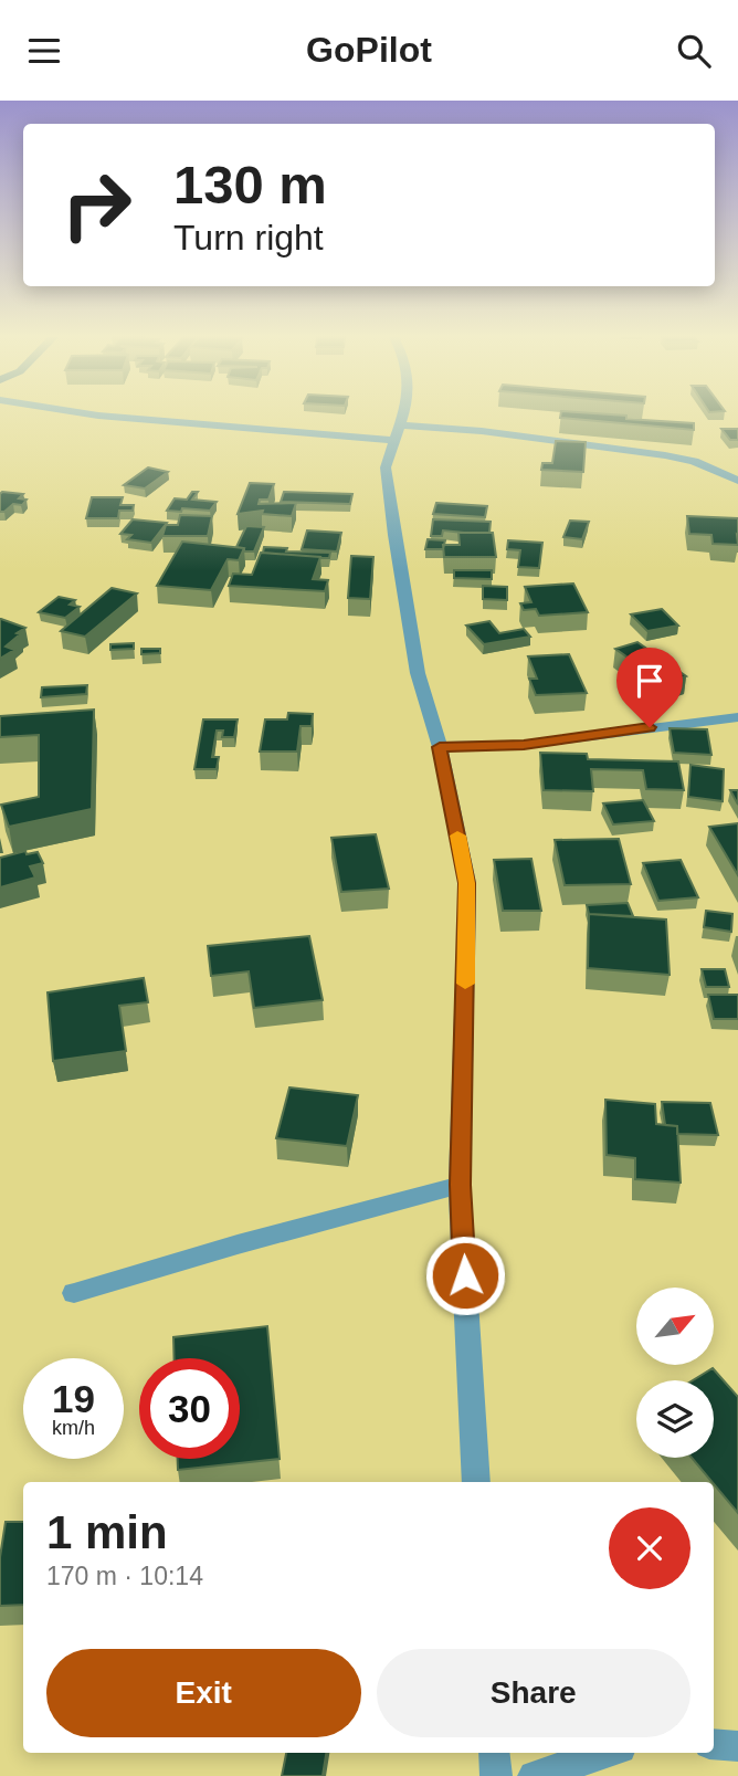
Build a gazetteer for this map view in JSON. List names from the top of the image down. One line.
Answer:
{"north":"top right","page":{"header":"GoPilot","turn":["130 m","Turn right"],"speed":"19 km/h","limit":"30","heading":["1 min","170 m · 10:14"],"buttons":["Exit","Share"]}}
